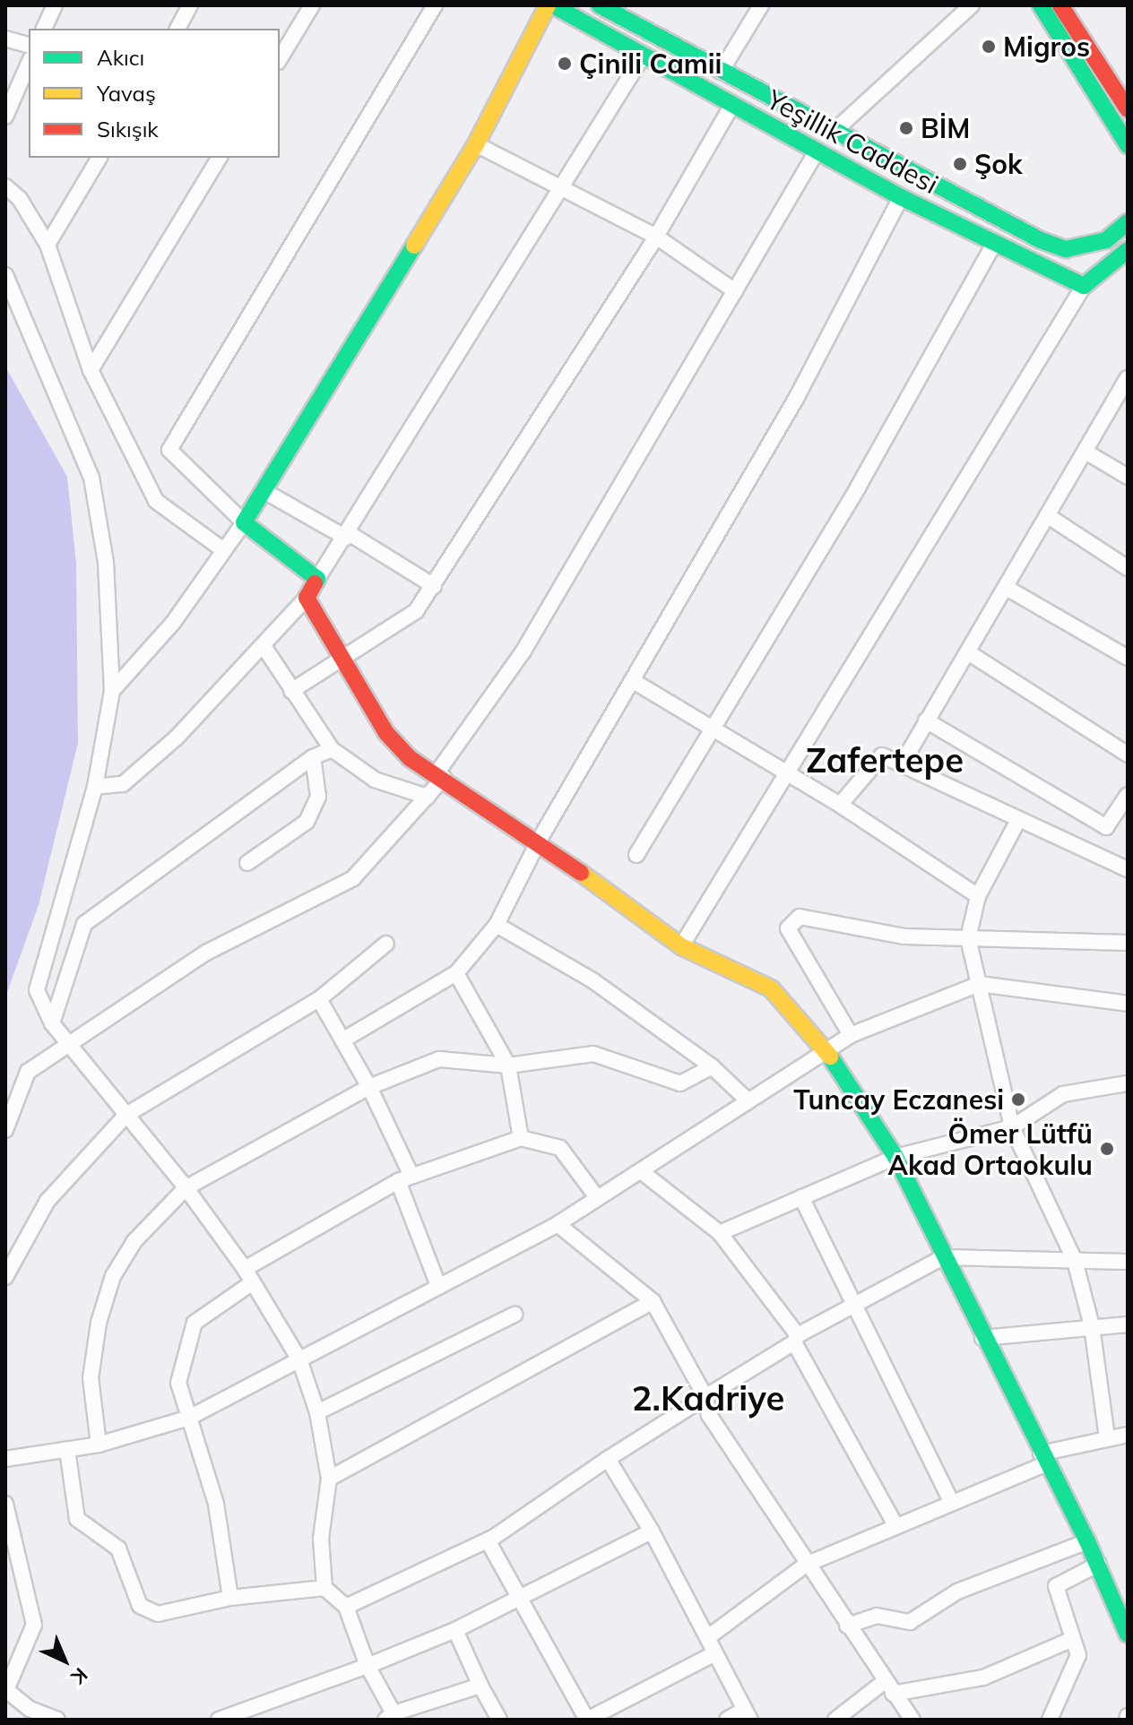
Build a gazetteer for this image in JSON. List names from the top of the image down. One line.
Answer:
{"streets":{"street":["Yeşillik Caddesi"]},"districts":["Zafertepe","2.Kadriye"],"places":["Migros","Çinili Camii","BİM","Şok","Tuncay Eczanesi","Ömer Lütfü Akad Ortaokulu"],"legend":["Akıcı","Yavaş","Sıkışık"],"north":"bottom right"}
